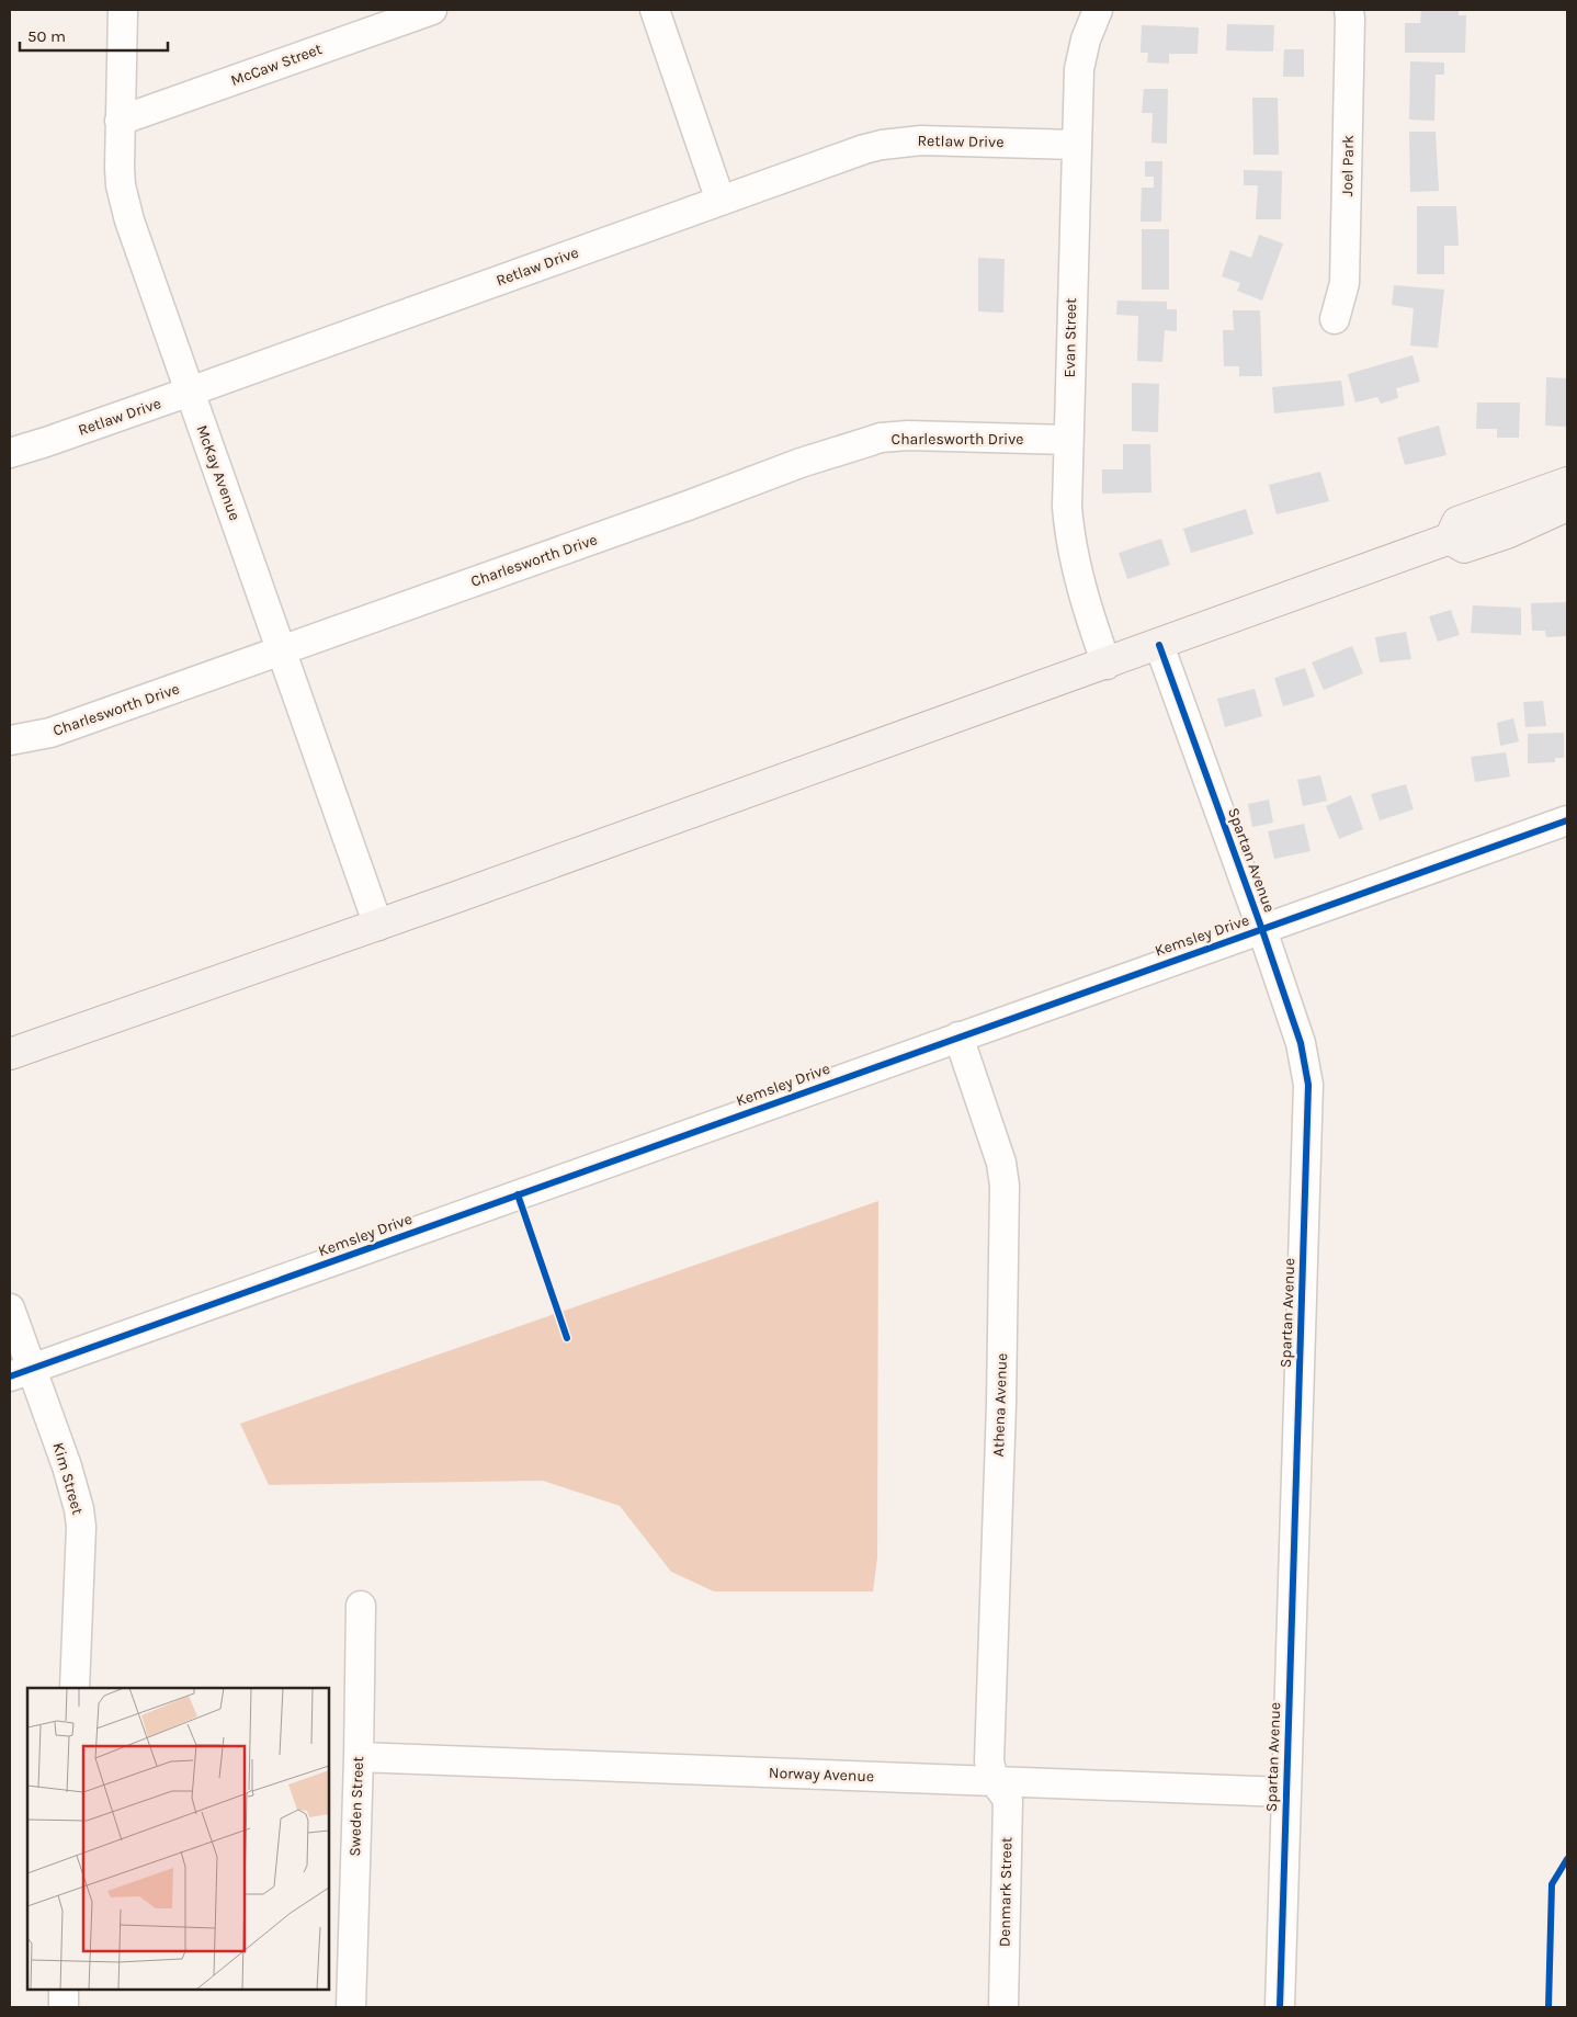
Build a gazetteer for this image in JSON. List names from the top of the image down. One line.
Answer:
{"streets":{"street":["McCaw Street","Retlaw Drive","Joel Park","Evan Street","Charlesworth Drive","McKay Avenue","Spartan Avenue","Kemsley Drive","Athena Avenue","Kim Street","Norway Avenue","Sweden Street","Denmark Street"]},"crossings":[["McCaw Street","McKay Avenue"],["Retlaw Drive","Evan Street"],["Retlaw Drive","McKay Avenue"],["Evan Street","Charlesworth Drive"],["Charlesworth Drive","McKay Avenue"],["Spartan Avenue","Kemsley Drive"],["Spartan Avenue","Norway Avenue"],["Kemsley Drive","Athena Avenue"],["Kemsley Drive","Kim Street"],["Athena Avenue","Norway Avenue"],["Athena Avenue","Denmark Street"],["Norway Avenue","Sweden Street"],["Norway Avenue","Denmark Street"]],"scale_bar":"50 m"}
